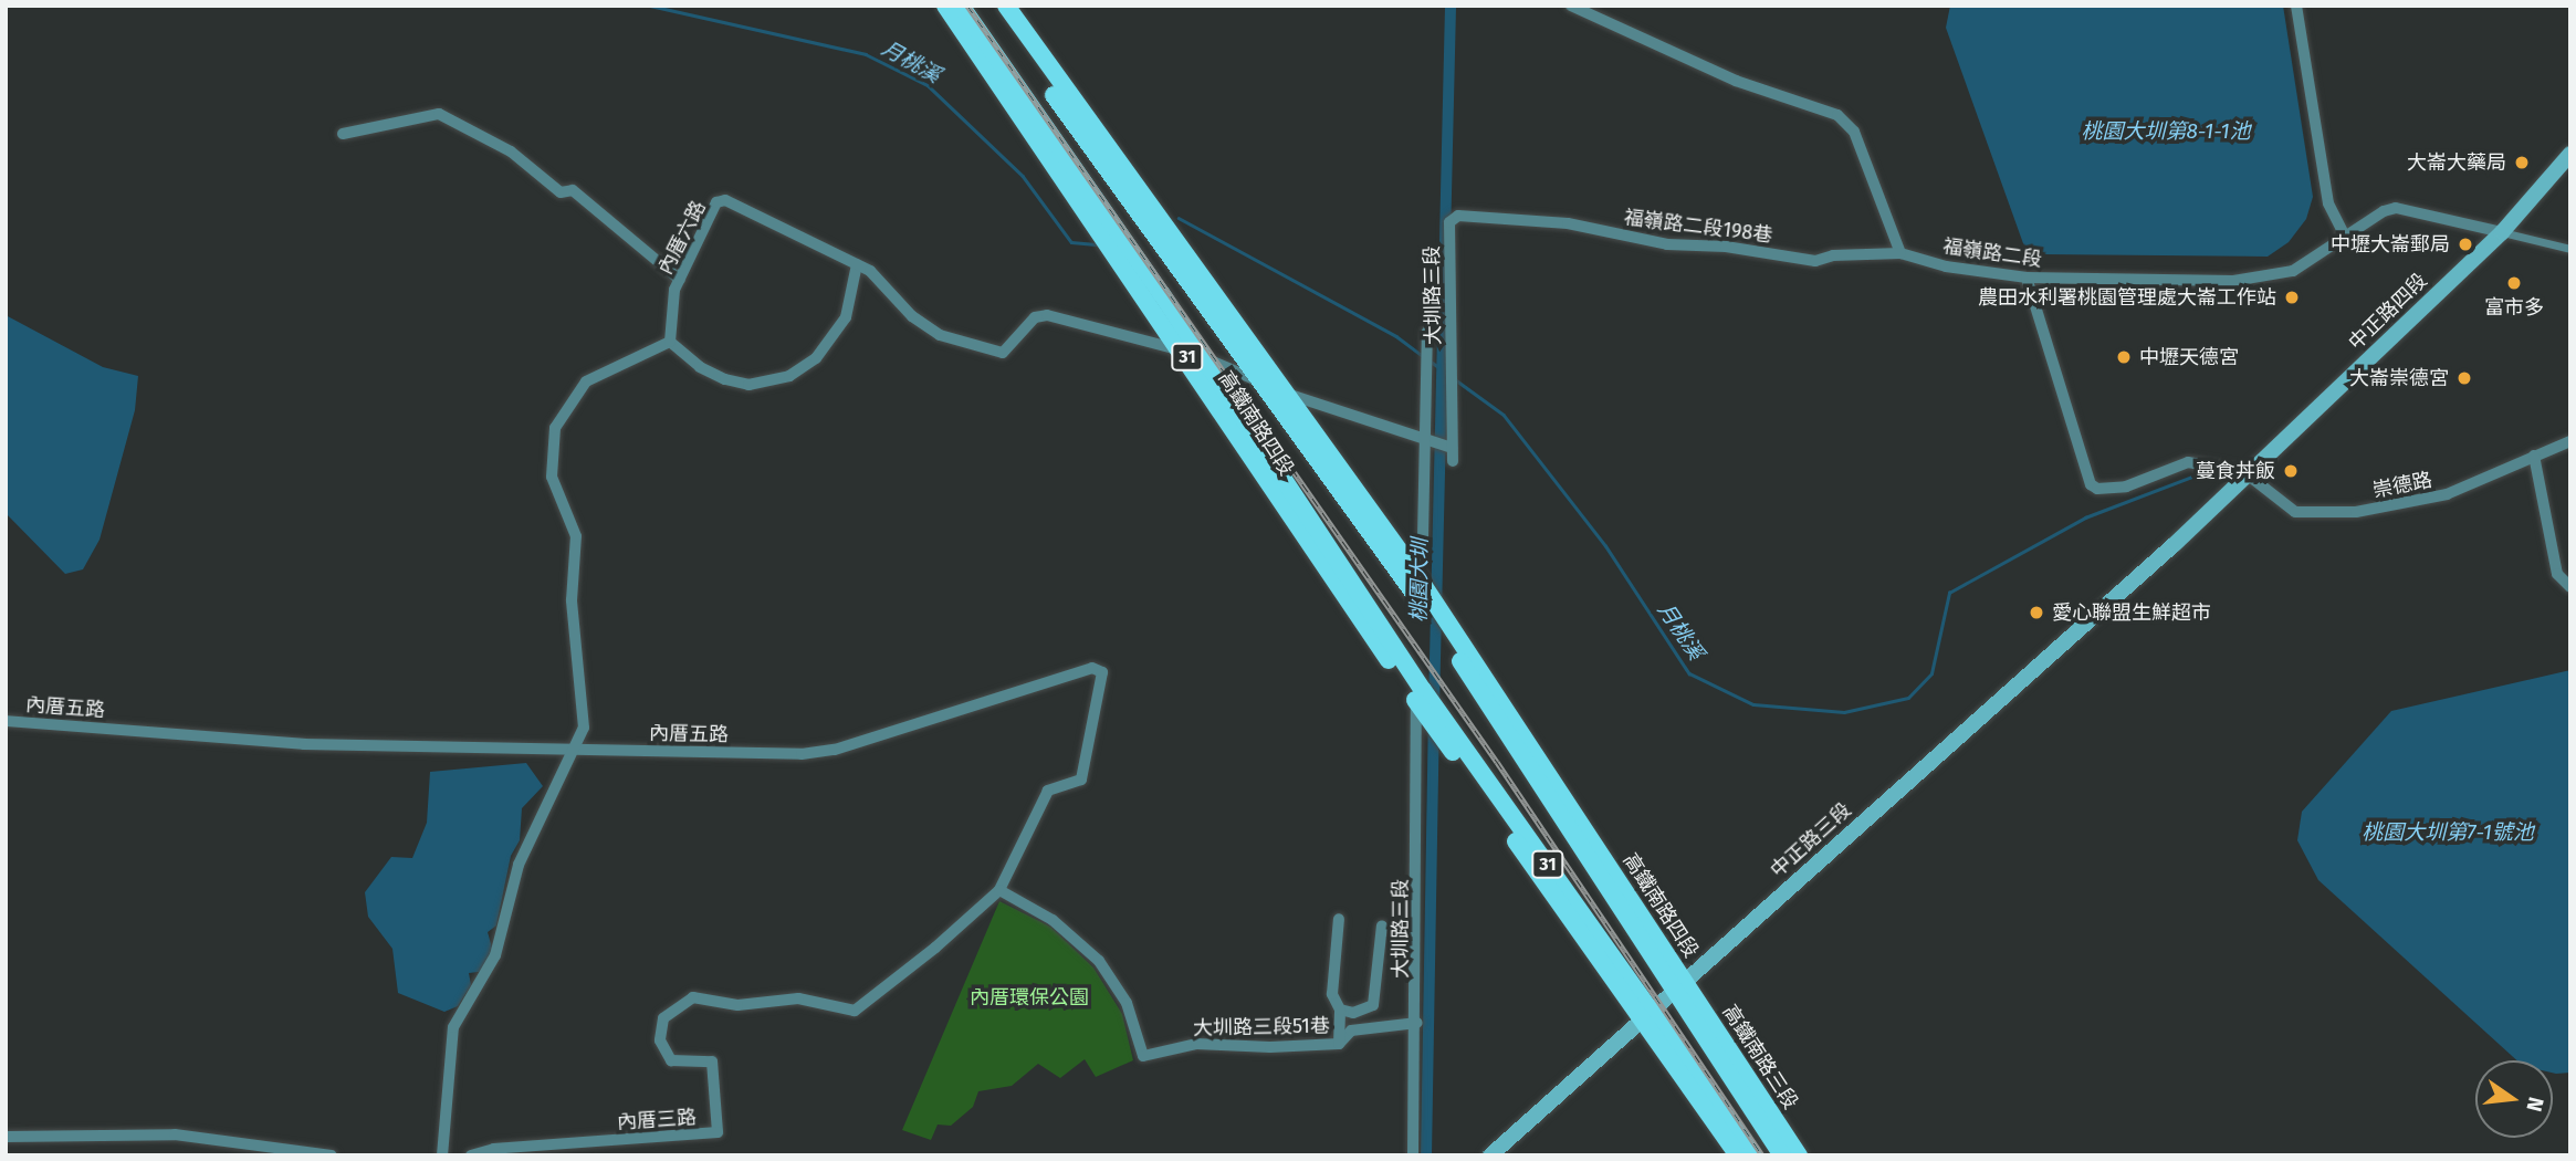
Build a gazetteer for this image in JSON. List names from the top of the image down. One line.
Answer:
{"streets":{"main road":["中正路四段","31","高鐵南路四段","中正路三段","高鐵南路三段"],"street":["福嶺路二段198巷","內厝六路","福嶺路二段","大圳路三段","崇德路","內厝五路","大圳路三段51巷","內厝三路"]},"crossings":[["福嶺路二段198巷","福嶺路二段"],["福嶺路二段198巷","大圳路三段"],["內厝六路","高鐵南路四段"],["福嶺路二段","中正路四段"],["大圳路三段","31"],["大圳路三段","高鐵南路四段"],["大圳路三段","大圳路三段51巷"],["中正路四段","崇德路"],["中正路四段","中正路三段"],["31","高鐵南路四段"],["31","中正路三段"],["高鐵南路四段","中正路三段"],["高鐵南路四段","高鐵南路三段"],["內厝五路","大圳路三段51巷"],["內厝五路","內厝三路"],["中正路三段","高鐵南路三段"],["大圳路三段51巷","內厝三路"]],"water":["月桃溪","桃園大圳第8-1-1池","桃園大圳","桃園大圳第7-1號池"],"parks":["內厝環保公園"],"places":["大崙大藥局","中壢大崙郵局","富市多","農田水利署桃園管理處大崙工作站","中壢天德宮","大崙崇德宮","蔓食丼飯","愛心聯盟生鮮超市"],"north":"right"}
